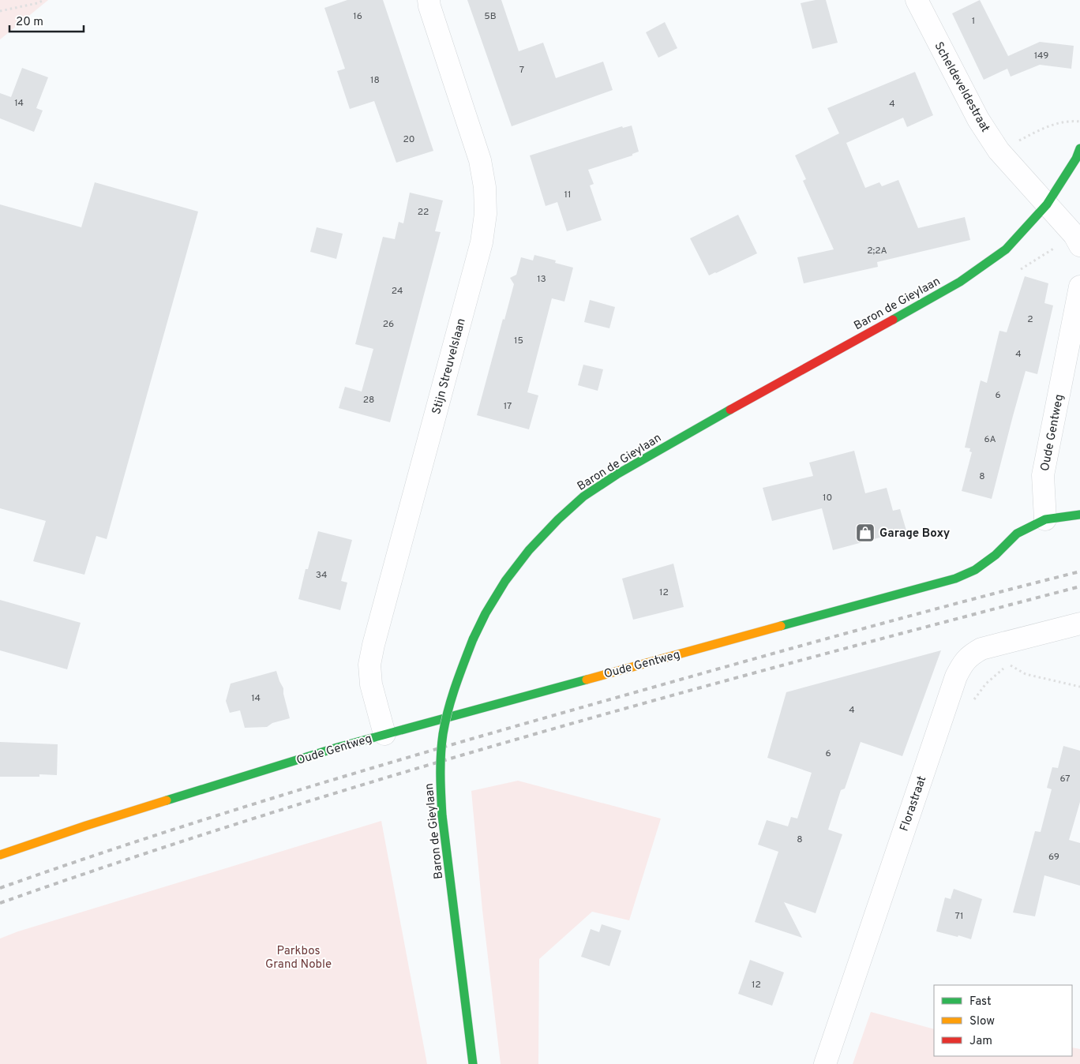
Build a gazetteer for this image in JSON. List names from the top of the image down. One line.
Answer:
{"streets":{"street":["Scheldeveldestraat","Baron de Gieylaan","Stijn Streuvelslaan","Oude Gentweg","Florastraat"]},"crossings":[["Scheldeveldestraat","Baron de Gieylaan"],["Stijn Streuvelslaan","Oude Gentweg"]],"parks":["Parkbos Grand Noble"],"places":{"shop":["Garage Boxy"]},"house_numbers":["16","5B","1","149","7","18","14","4","20","11","22","2;2A","13","24","2","26","15","4","6","28","17","6A","8","10","34","12","14","4","6","67","8","69","71","12"],"legend":["Fast","Slow","Jam"],"scale_bar":"20 m"}
